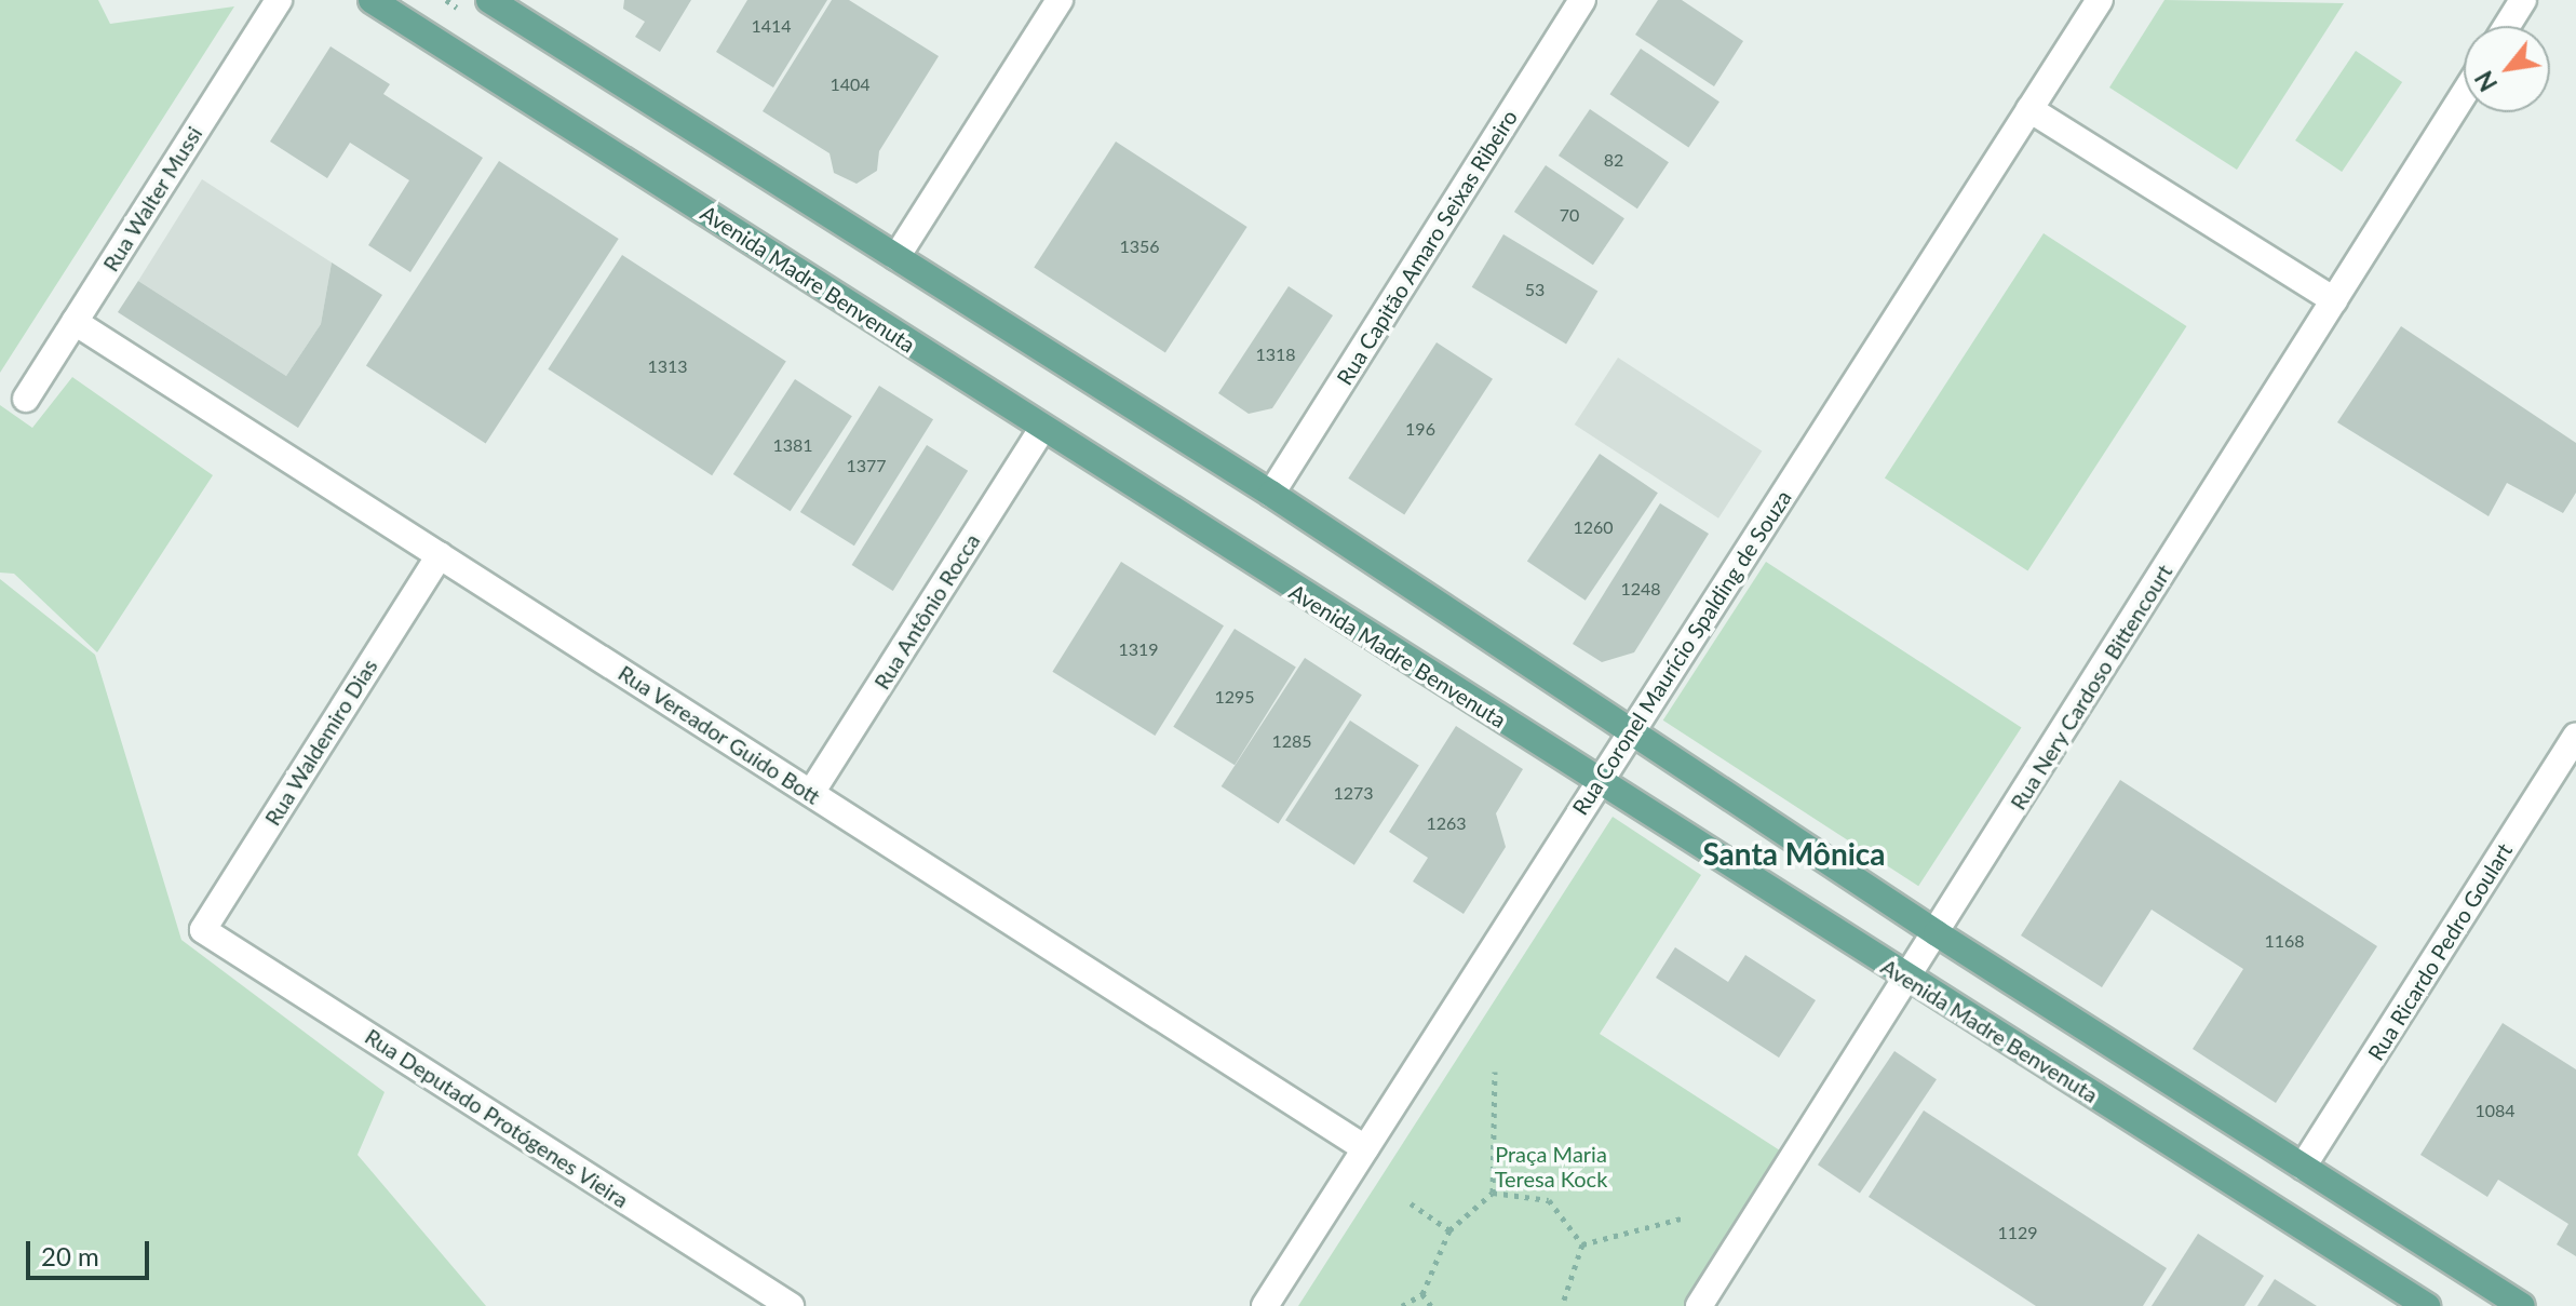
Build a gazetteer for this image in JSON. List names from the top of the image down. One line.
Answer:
{"streets":{"main road":["Avenida Madre Benvenuta"],"street":["Rua Walter Mussi","Rua Capitão Amaro Seixas Ribeiro","Rua Antônio Rocca","Rua Coronel Maurício Spalding de Souza","Rua Nery Cardoso Bittencourt","Rua Vereador Guido Bott","Rua Waldemiro Dias","Rua Ricardo Pedro Goulart","Rua Deputado Protógenes Vieira"]},"crossings":[["Rua Walter Mussi","Rua Vereador Guido Bott"],["Avenida Madre Benvenuta","Rua Antônio Rocca"],["Avenida Madre Benvenuta","Rua Coronel Maurício Spalding de Souza"],["Avenida Madre Benvenuta","Rua Nery Cardoso Bittencourt"],["Rua Antônio Rocca","Rua Vereador Guido Bott"],["Rua Coronel Maurício Spalding de Souza","Rua Vereador Guido Bott"],["Rua Vereador Guido Bott","Rua Waldemiro Dias"],["Rua Waldemiro Dias","Rua Deputado Protógenes Vieira"]],"districts":["Santa Mônica"],"parks":["Praça Maria Teresa Kock"],"house_numbers":["1414","1404","82","70","1356","53","1318","1313","196","1381","1377","1260","1248","1319","1295","1285","1273","1263","1168","1084","1129"],"scale_bar":"20 m","north":"bottom left"}
